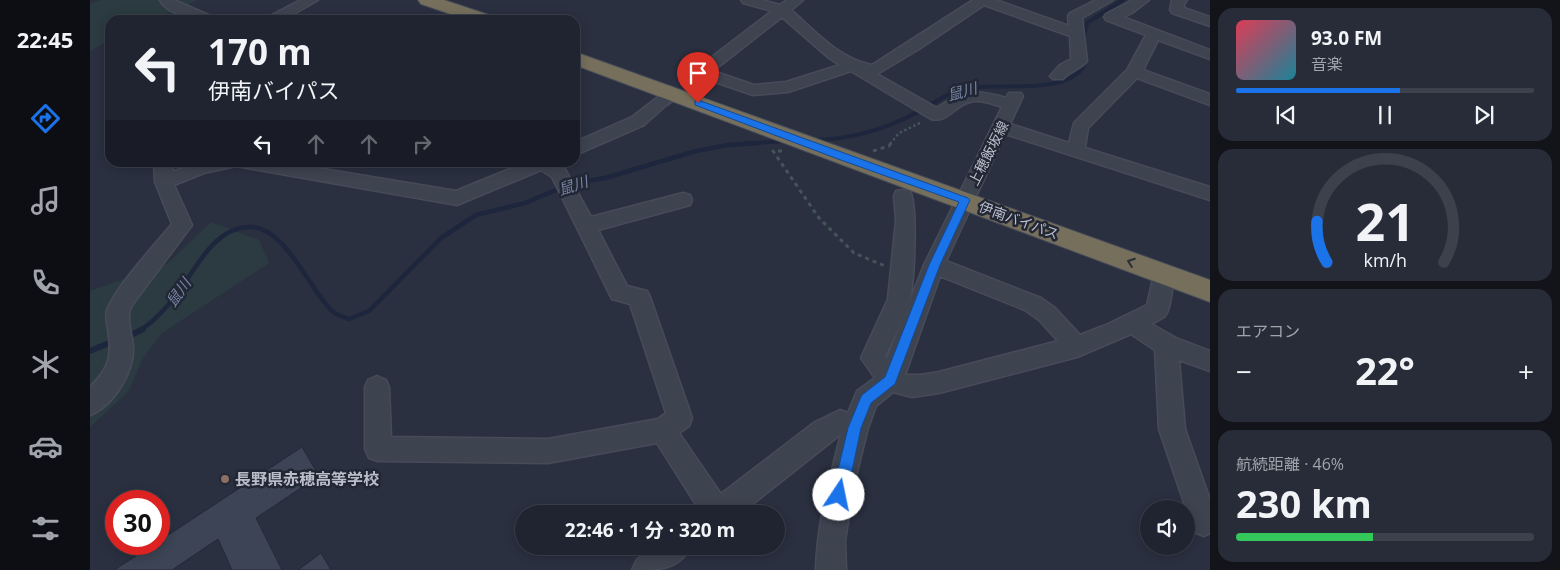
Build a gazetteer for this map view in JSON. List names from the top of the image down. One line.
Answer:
{"streets":{"highway":["伊南バイパス"],"street":["上穂飯坂線"]},"crossings":[["上穂飯坂線","伊南バイパス"]],"water":["鼠川"],"places":["長野県赤穂高等学校"],"page":{"tabs":"22:45","turn":["170 m","伊南バイパス"],"song":["93.0 FM","音楽"],"tile":["エアコン",["航続距離 · 46%","230 km"]],"heat":["−","22°","+"],"limit":"30","trip":"22:46 · 1 分 · 320 m","gauge":["21","km/h"]}}
